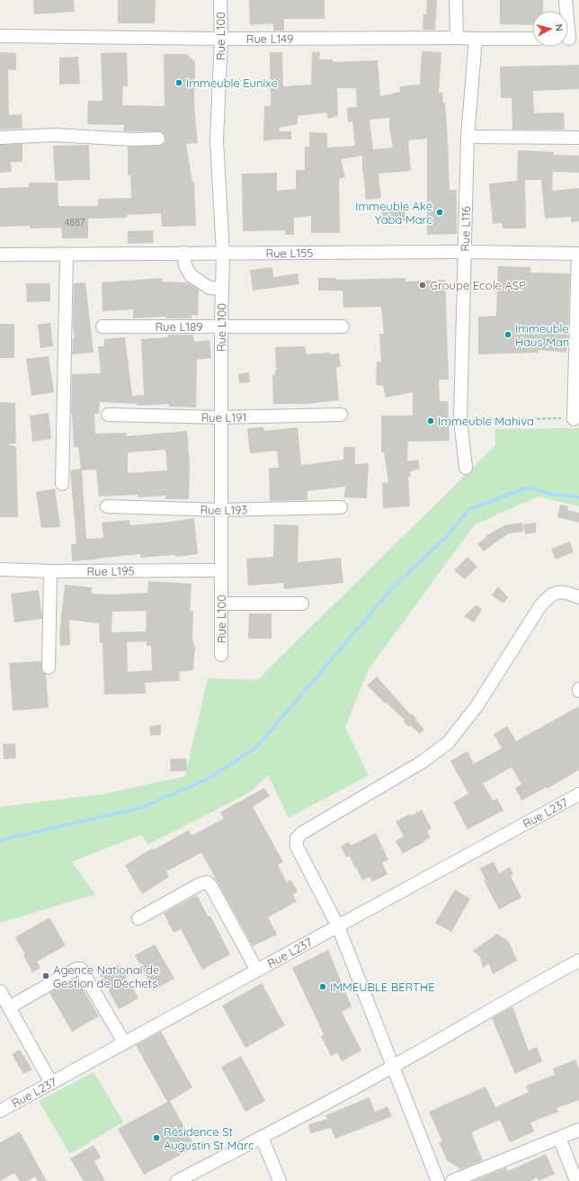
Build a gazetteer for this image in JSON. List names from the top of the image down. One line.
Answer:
{"streets":{"street":["Rue L100","Rue L149","Rue L116","Rue L155","Rue L189","Rue L191","Rue L193","Rue L195","Rue L237"]},"crossings":[["Rue L100","Rue L149"],["Rue L100","Rue L155"],["Rue L100","Rue L189"],["Rue L100","Rue L191"],["Rue L100","Rue L193"],["Rue L100","Rue L195"],["Rue L149","Rue L116"],["Rue L116","Rue L155"]],"places":["Immeuble Eunixe","Immeuble Aké Yaba Marc","Groupe Ecole ASP","Immeuble Haus Man","Immeuble Mahiva","Agence National de Gestion de Déchets","IMMEUBLE BERTHE","Résidence St Augustin St Marc"],"house_numbers":["4887"],"north":"right"}
